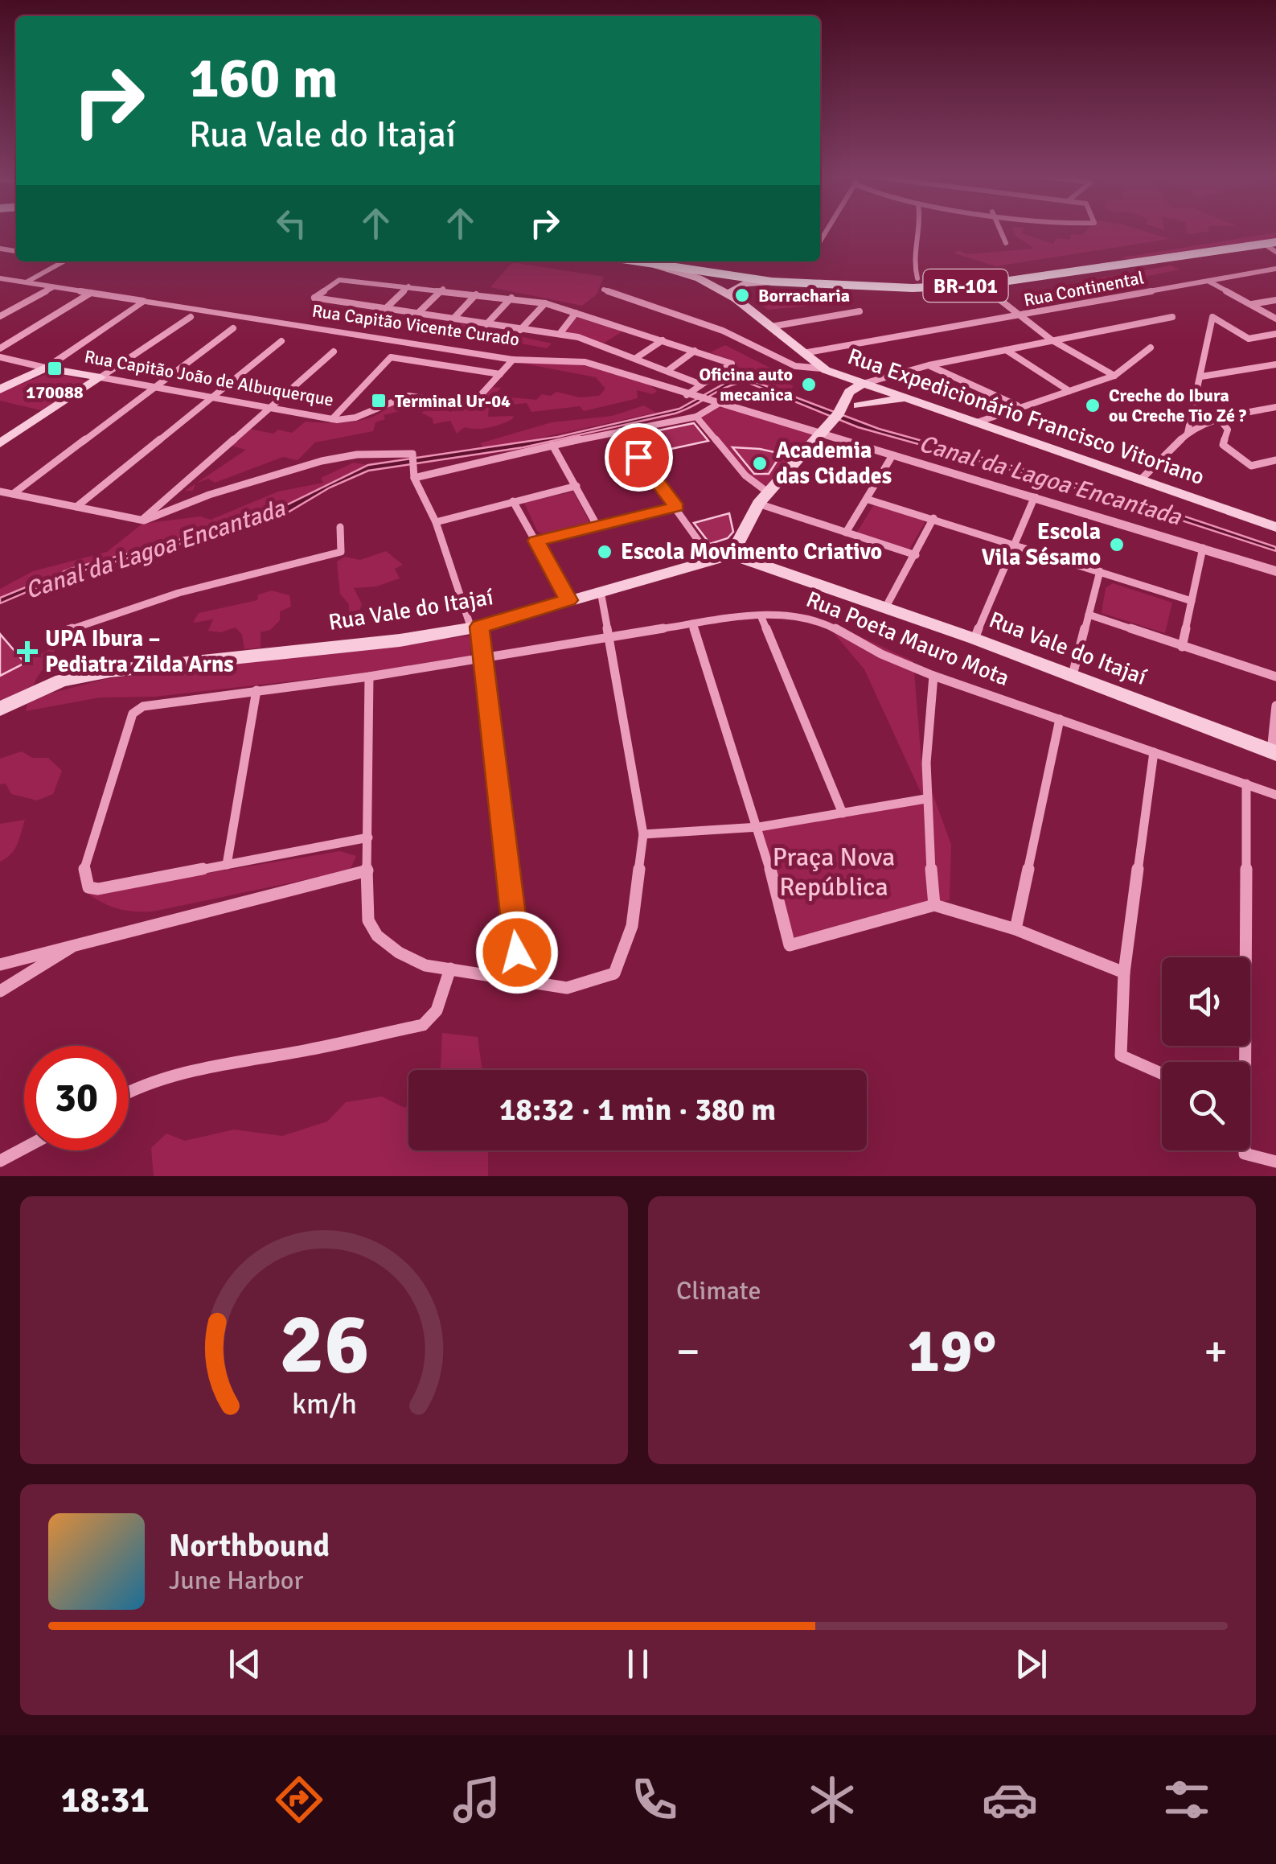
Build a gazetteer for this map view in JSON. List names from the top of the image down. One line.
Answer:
{"streets":{"highway":["BR-101"],"main road":["Rua Capitão João de Albuquerque","Rua Expedicionário Francisco Vitoriano","Rua Vale do Itajaí"],"street":["Rua Continental","Rua Capitão Vicente Curado","Rua Poeta Mauro Mota"]},"crossings":[["BR-101","Rua Expedicionário Francisco Vitoriano"],["Rua Continental","Rua Expedicionário Francisco Vitoriano"]],"water":["Canal da Lagoa Encantada"],"parks":["Praça Nova República"],"places":{"other":["Borracharia","Oficina auto mecanica","Creche do Ibura ou Creche Tio Zé ?","Academia das Cidades","Escola Vila Sésamo","Escola Movimento Criativo"],"transit":["170088","Terminal Ur-04"],"health":["UPA Ibura – Pediatra Zilda Arns"]},"page":{"turn":["160 m","Rua Vale do Itajaí"],"limit":"30","trip":"18:32 · 1 min · 380 m","tile":"Climate","heat":["−","19°","+"],"song":["Northbound","June Harbor"],"tabs":"18:31","gauge":["26","km/h"]}}
